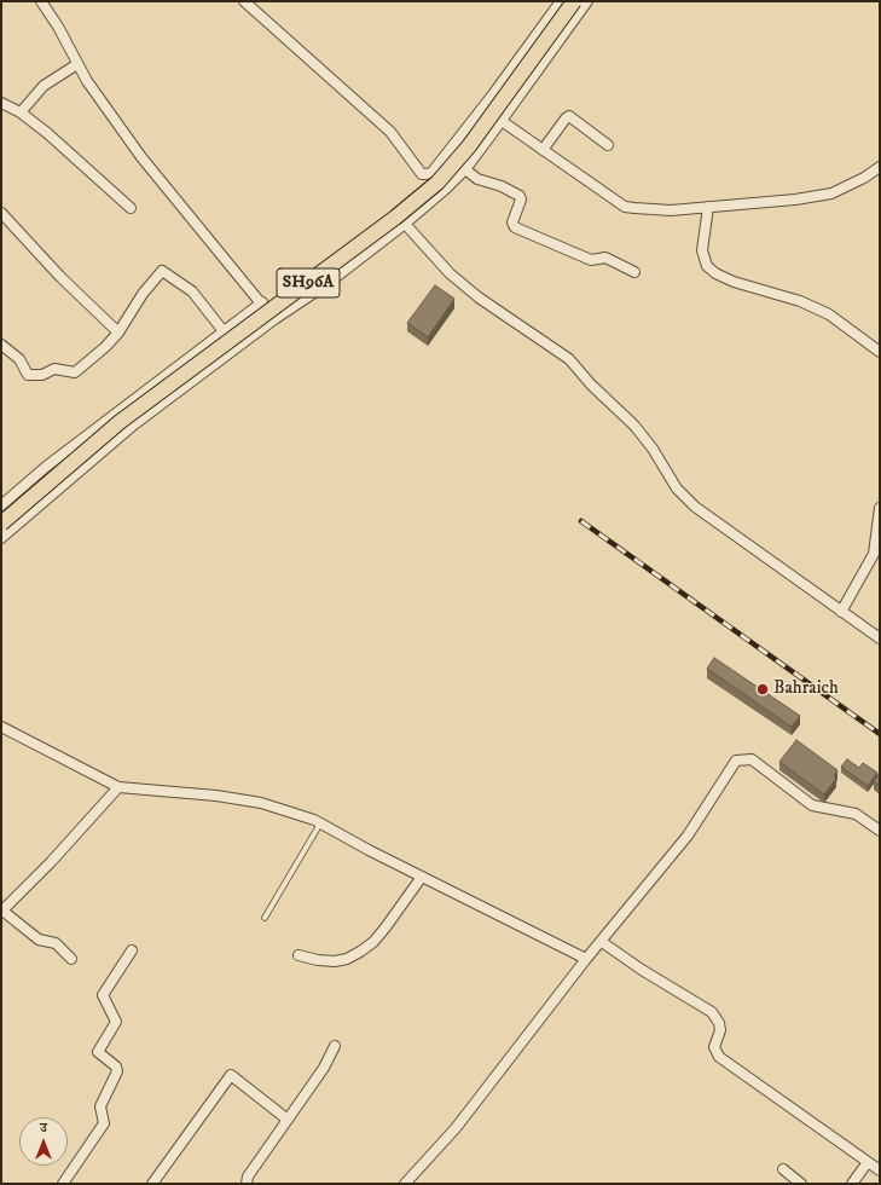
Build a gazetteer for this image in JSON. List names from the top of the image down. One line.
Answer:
{"streets":{"main road":["SH96A"]},"places":["Bahraich"],"north":"top"}
